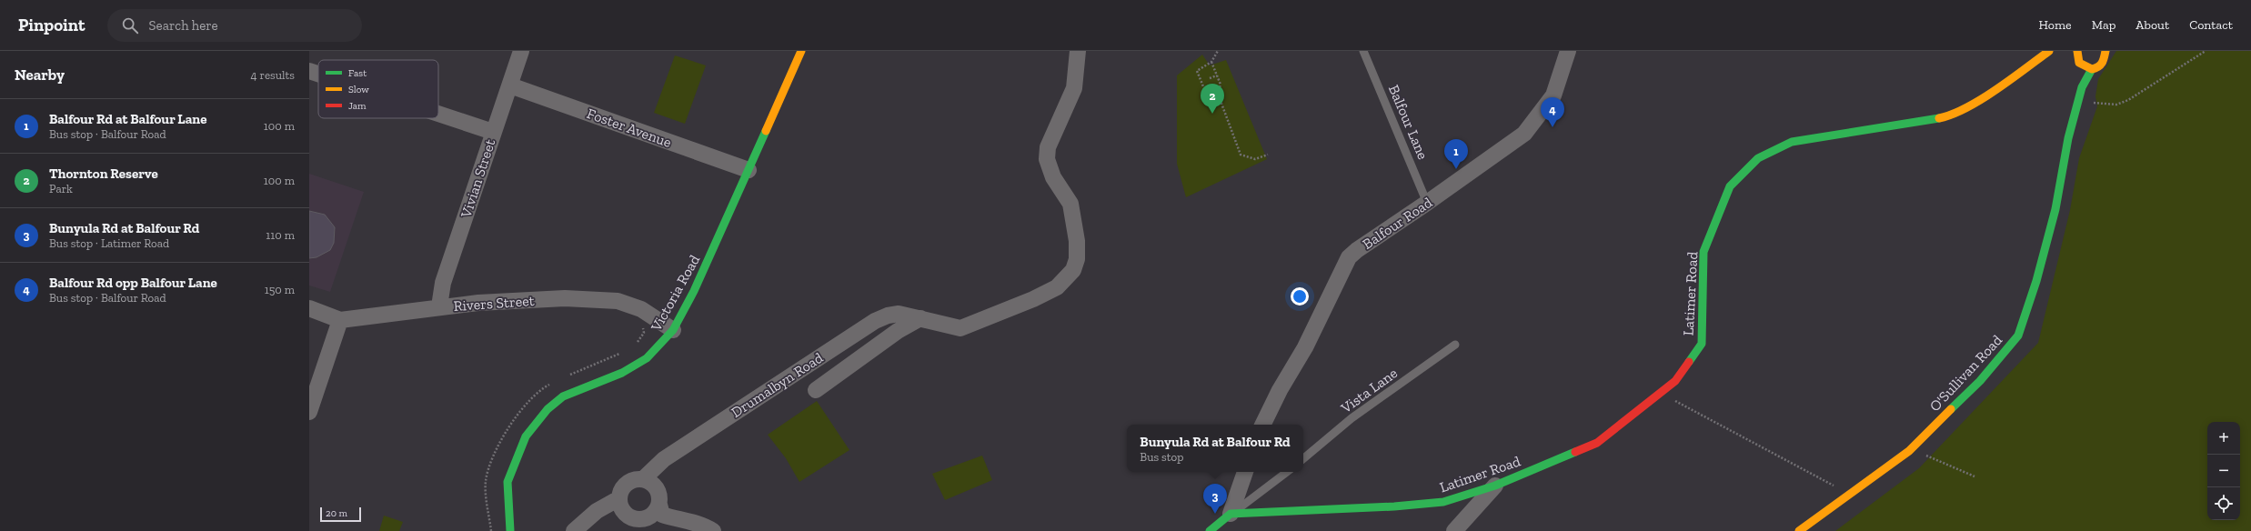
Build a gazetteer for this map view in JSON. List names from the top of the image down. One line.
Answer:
{"streets":{"street":["Foster Avenue","Vivian Street","Balfour Road","Victoria Road","Latimer Road","Rivers Street","O'Sullivan Road","Drumalbyn Road"],"lane":["Balfour Lane","Vista Lane"]},"crossings":[["Balfour Lane","Balfour Road"],["Foster Avenue","Vivian Street"],["Foster Avenue","Victoria Road"],["Vivian Street","Rivers Street"],["Victoria Road","Rivers Street"]],"legend":["Fast","Slow","Jam"],"scale_bar":"20 m","page":{"header":"Pinpoint","search":"Search here","nav":["Home","Map","About","Contact"],"heading":["Nearby","4 results"],"pins":["2","4","1","3"],"list":[{"mark":"1","name":"Balfour Rd at Balfour Lane","note":"Bus stop · Balfour Road","value":"100 m"},{"mark":"2","name":"Thornton Reserve","note":"Park","value":"100 m"},{"mark":"3","name":"Bunyula Rd at Balfour Rd","note":"Bus stop · Latimer Road","value":"110 m"},{"mark":"4","name":"Balfour Rd opp Balfour Lane","note":"Bus stop · Balfour Road","value":"150 m"}],"map_buttons":["+","−"],"popup":["Bunyula Rd at Balfour Rd","Bus stop"],"scale":"20 m"}}
